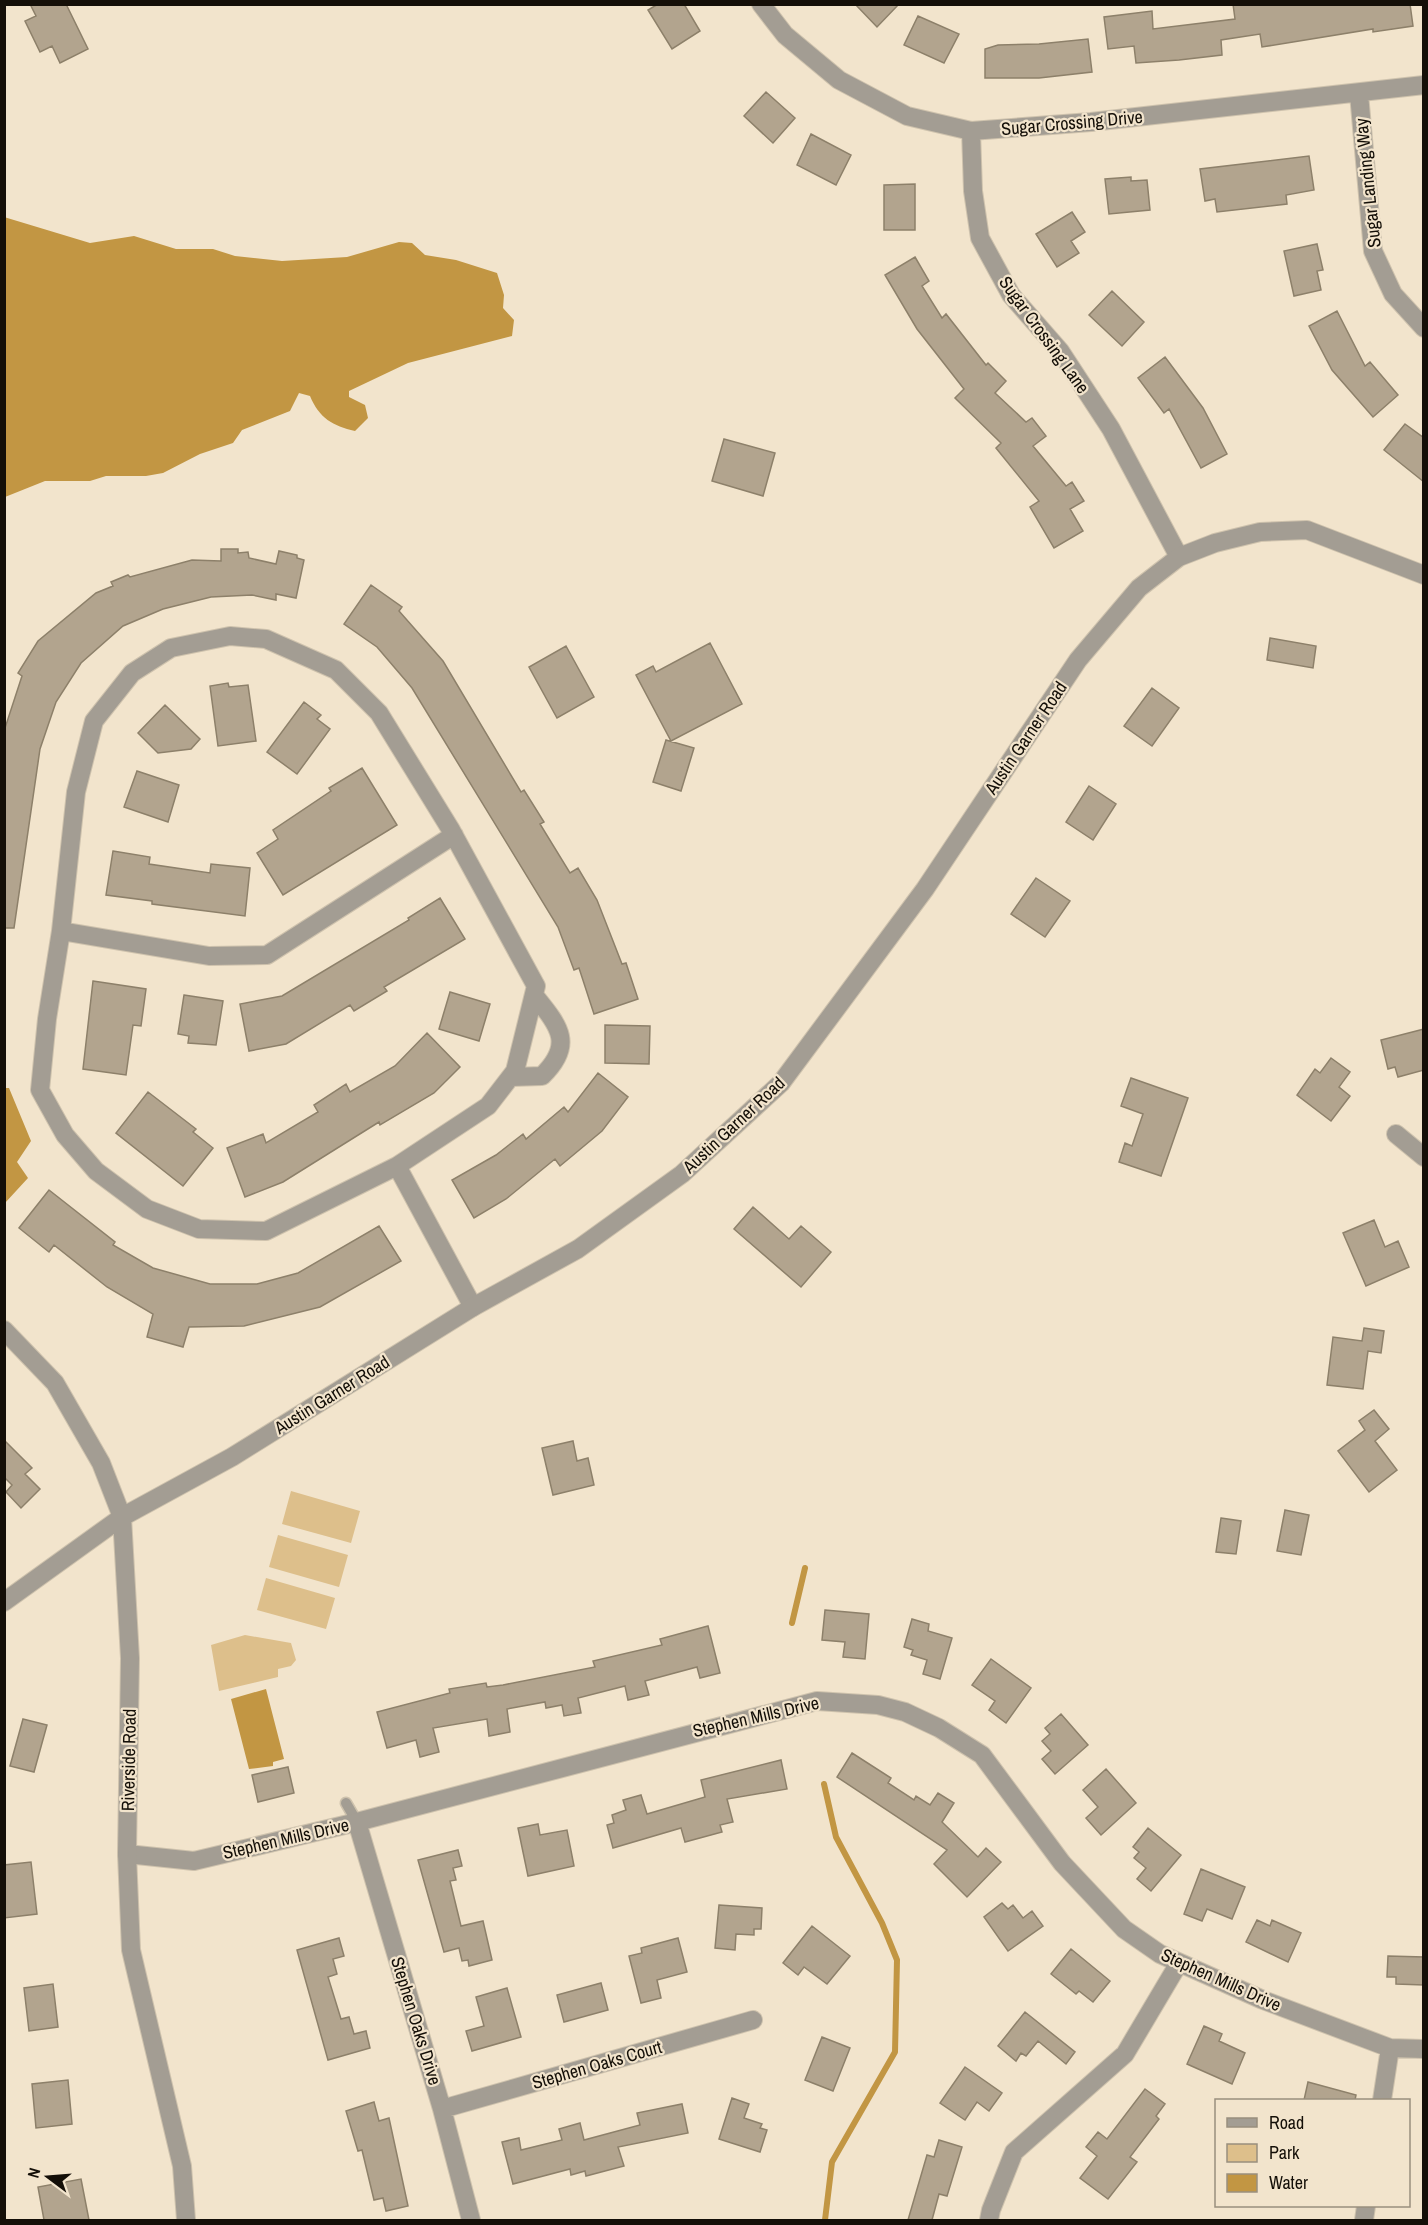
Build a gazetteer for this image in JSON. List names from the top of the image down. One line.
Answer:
{"streets":{"street":["Sugar Crossing Drive","Sugar Landing Way","Sugar Crossing Lane","Austin Garner Road","Stephen Mills Drive","Riverside Road","Stephen Oaks Drive","Stephen Oaks Court"]},"crossings":[["Sugar Crossing Drive","Sugar Landing Way"],["Sugar Crossing Drive","Sugar Crossing Lane"],["Sugar Crossing Lane","Austin Garner Road"],["Austin Garner Road","Riverside Road"],["Stephen Mills Drive","Riverside Road"],["Stephen Mills Drive","Stephen Oaks Drive"],["Stephen Oaks Drive","Stephen Oaks Court"]],"legend":["Road","Park","Water"],"north":"left"}
